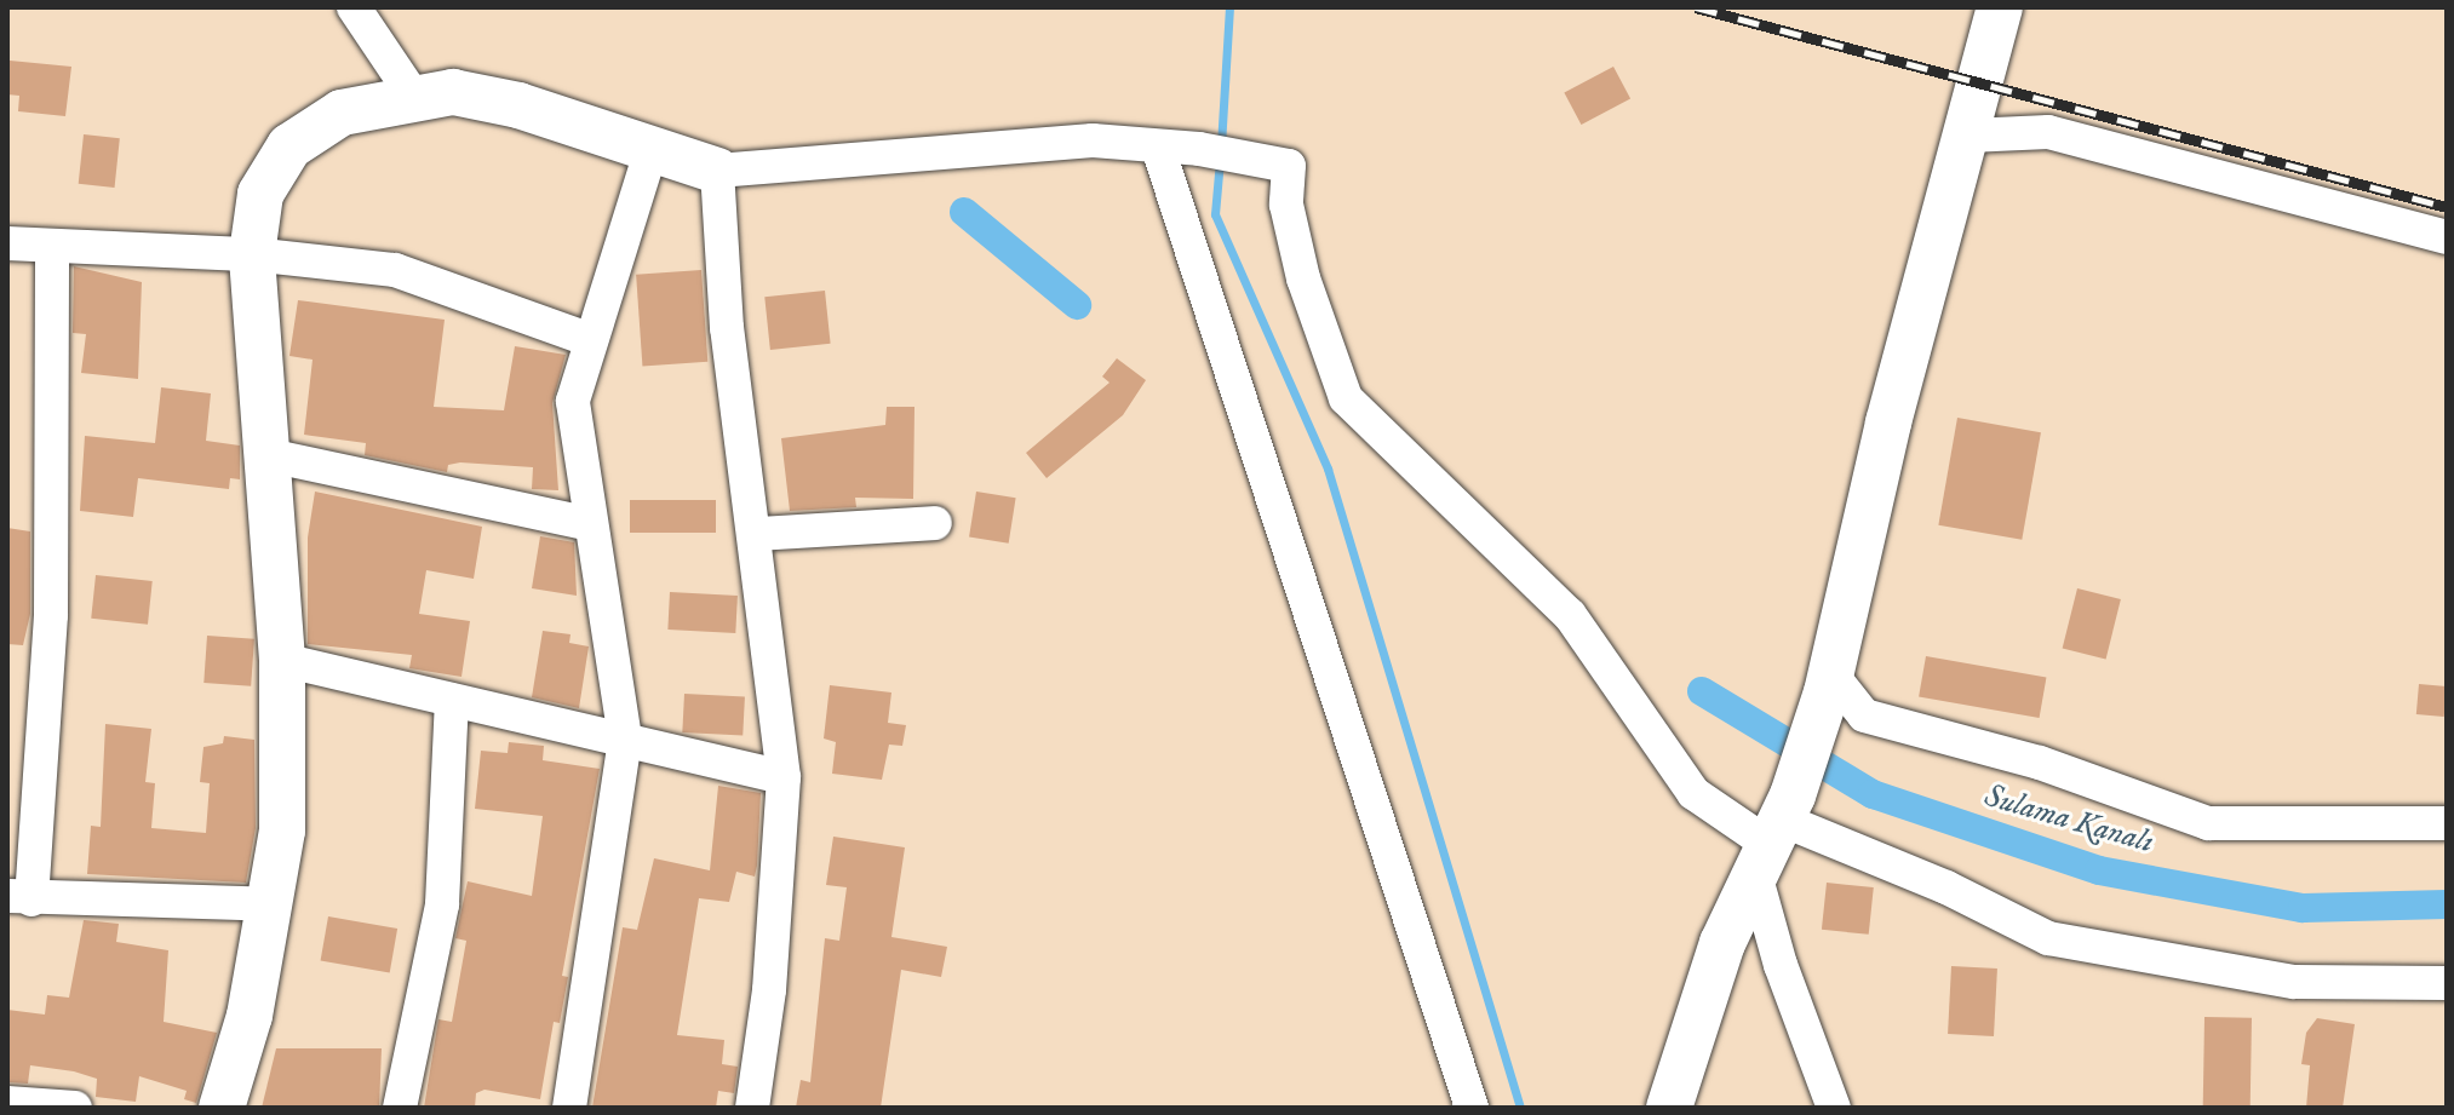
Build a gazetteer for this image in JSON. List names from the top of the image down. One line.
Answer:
{"water":["Sulama Kanalı"]}
